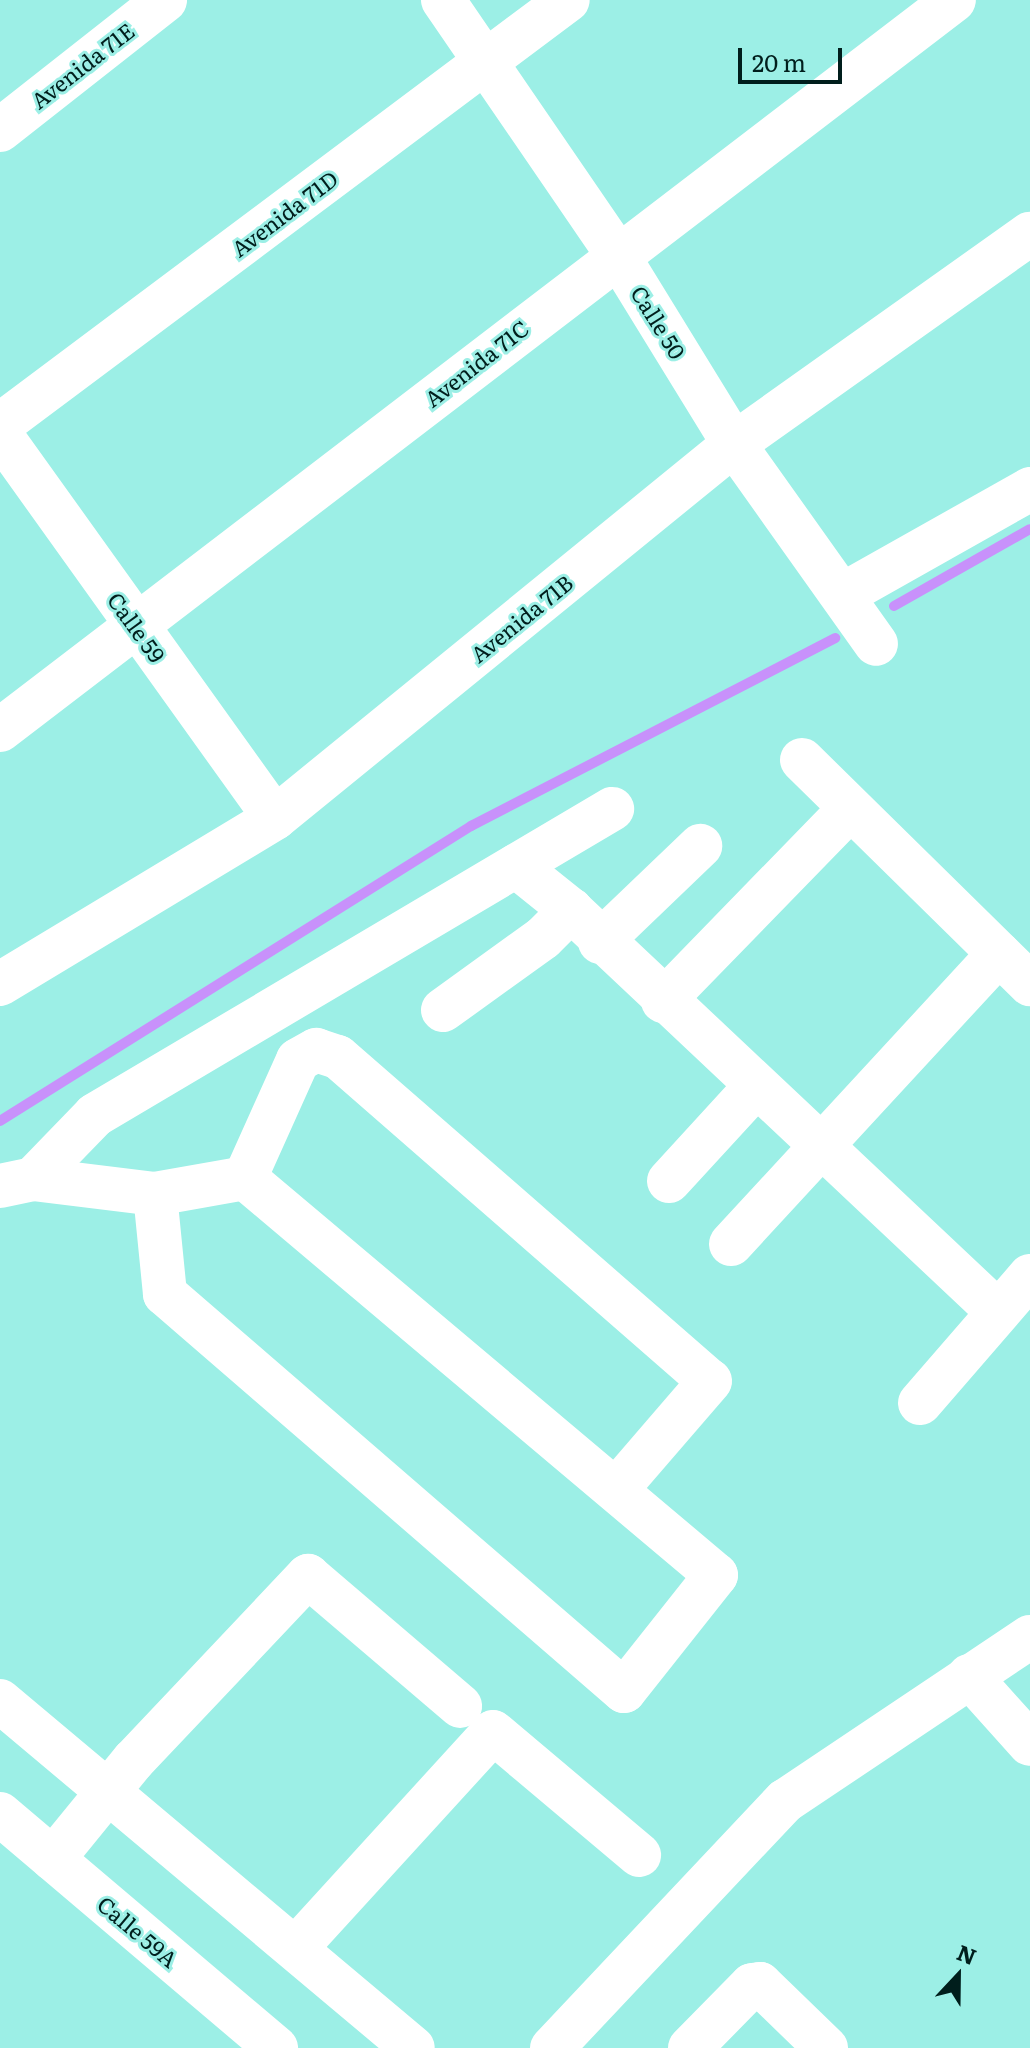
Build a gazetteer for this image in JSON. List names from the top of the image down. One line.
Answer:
{"streets":{"street":["Avenida 71E","Avenida 71D","Calle 50","Avenida 71C","Avenida 71B","Calle 59","Calle 59A"]},"crossings":[["Avenida 71D","Calle 50"],["Calle 50","Avenida 71C"],["Calle 50","Avenida 71B"],["Avenida 71C","Calle 59"],["Avenida 71B","Calle 59"]],"scale_bar":"20 m","north":"top"}
